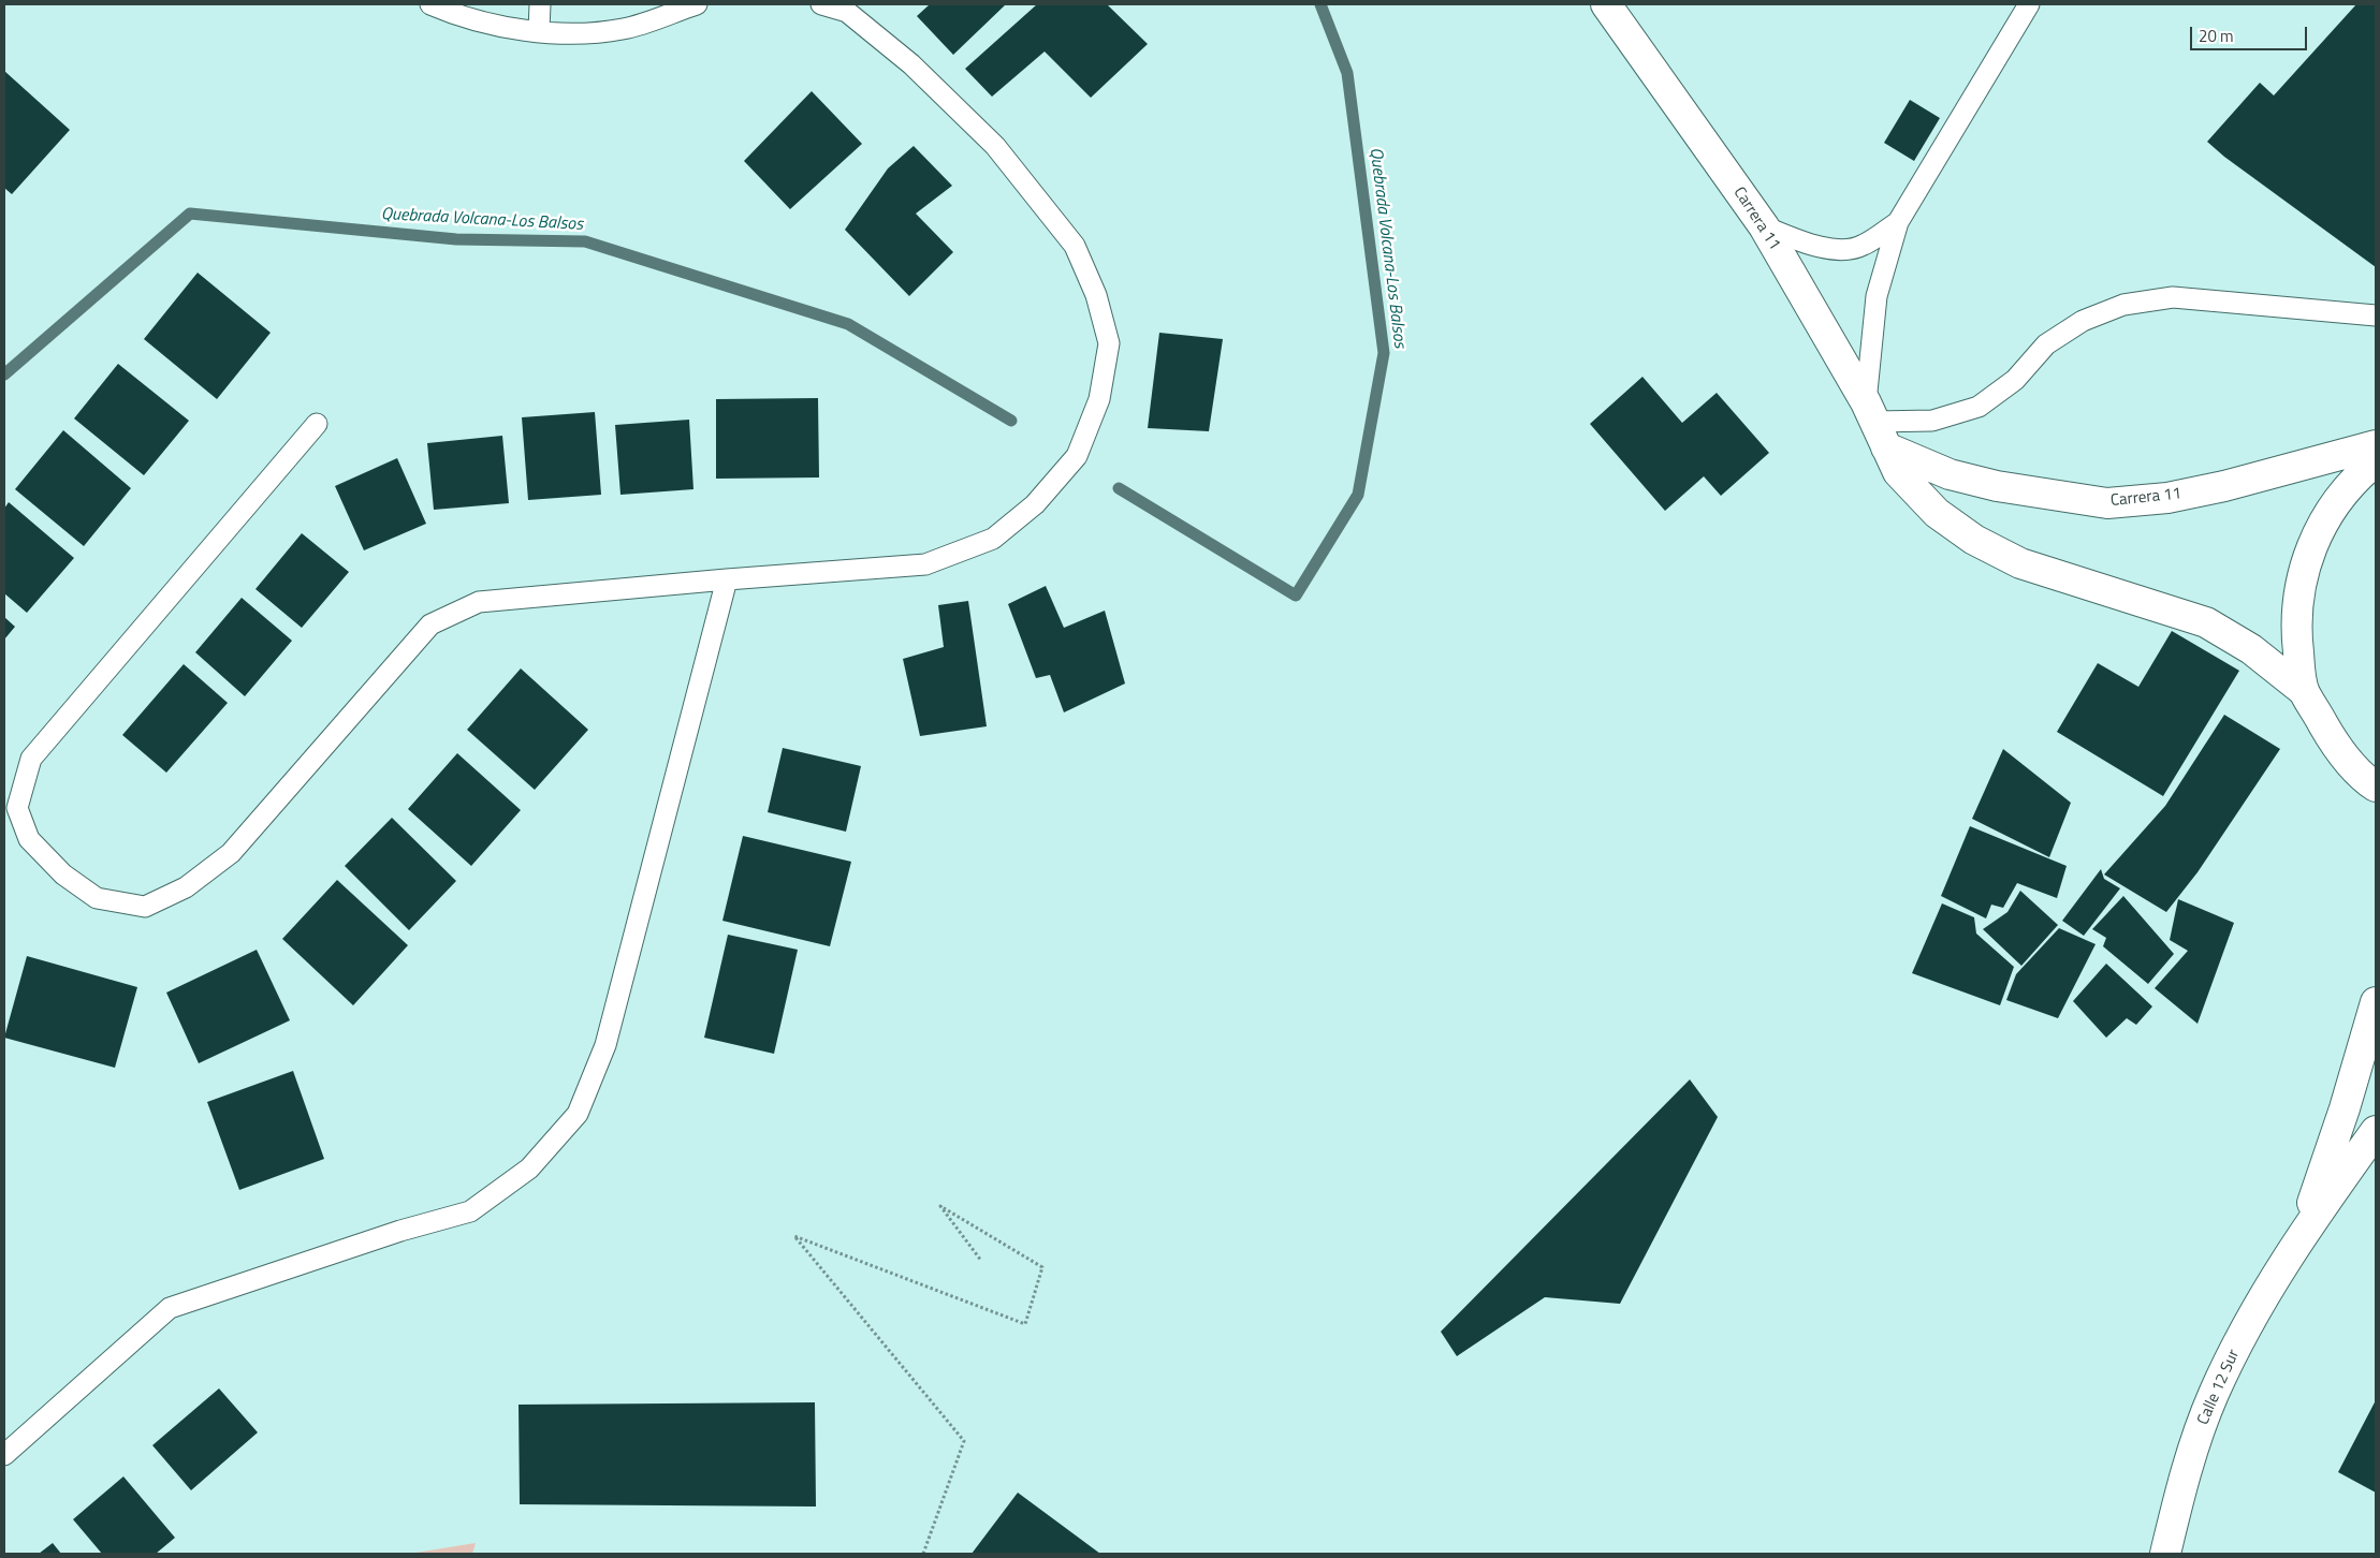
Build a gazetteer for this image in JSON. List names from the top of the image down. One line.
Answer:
{"streets":{"street":["Carrera 11","Calle 12 Sur"]},"water":["Quebrada Volcana-Los Balsos"],"scale_bar":"20 m"}
